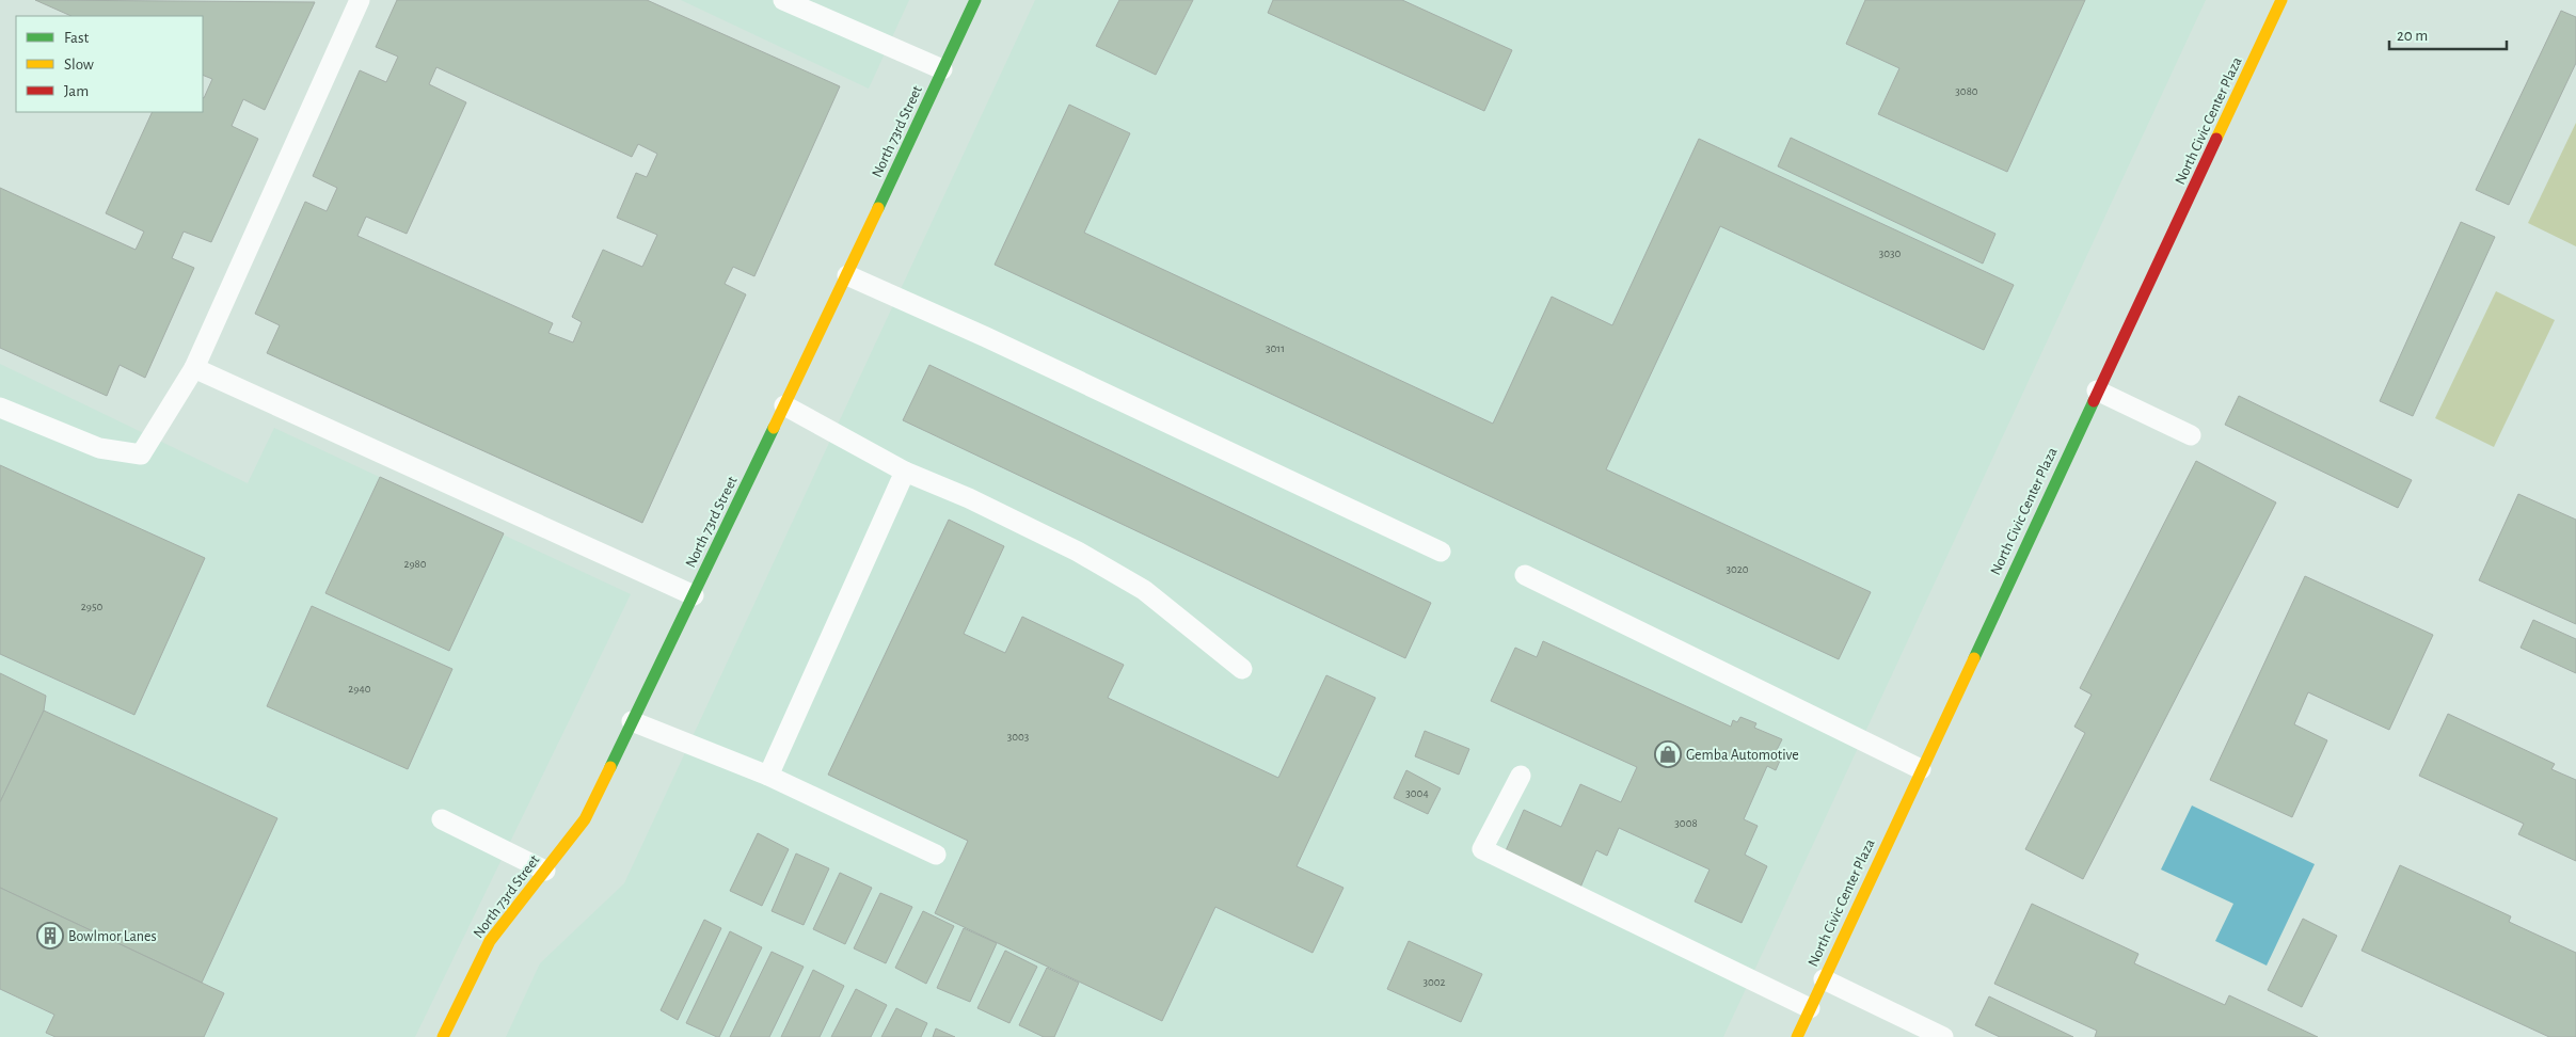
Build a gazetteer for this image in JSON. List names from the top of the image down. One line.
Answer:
{"streets":{"street":["North Civic Center Plaza","North 73rd Street"]},"places":{"shop":["Gemba Automotive"],"building":["Bowlmor Lanes"]},"house_numbers":["3080","3030","3011","2980","3020","2950","2940","3003","3004","3008","3002"],"legend":["Fast","Slow","Jam"],"scale_bar":"20 m"}
